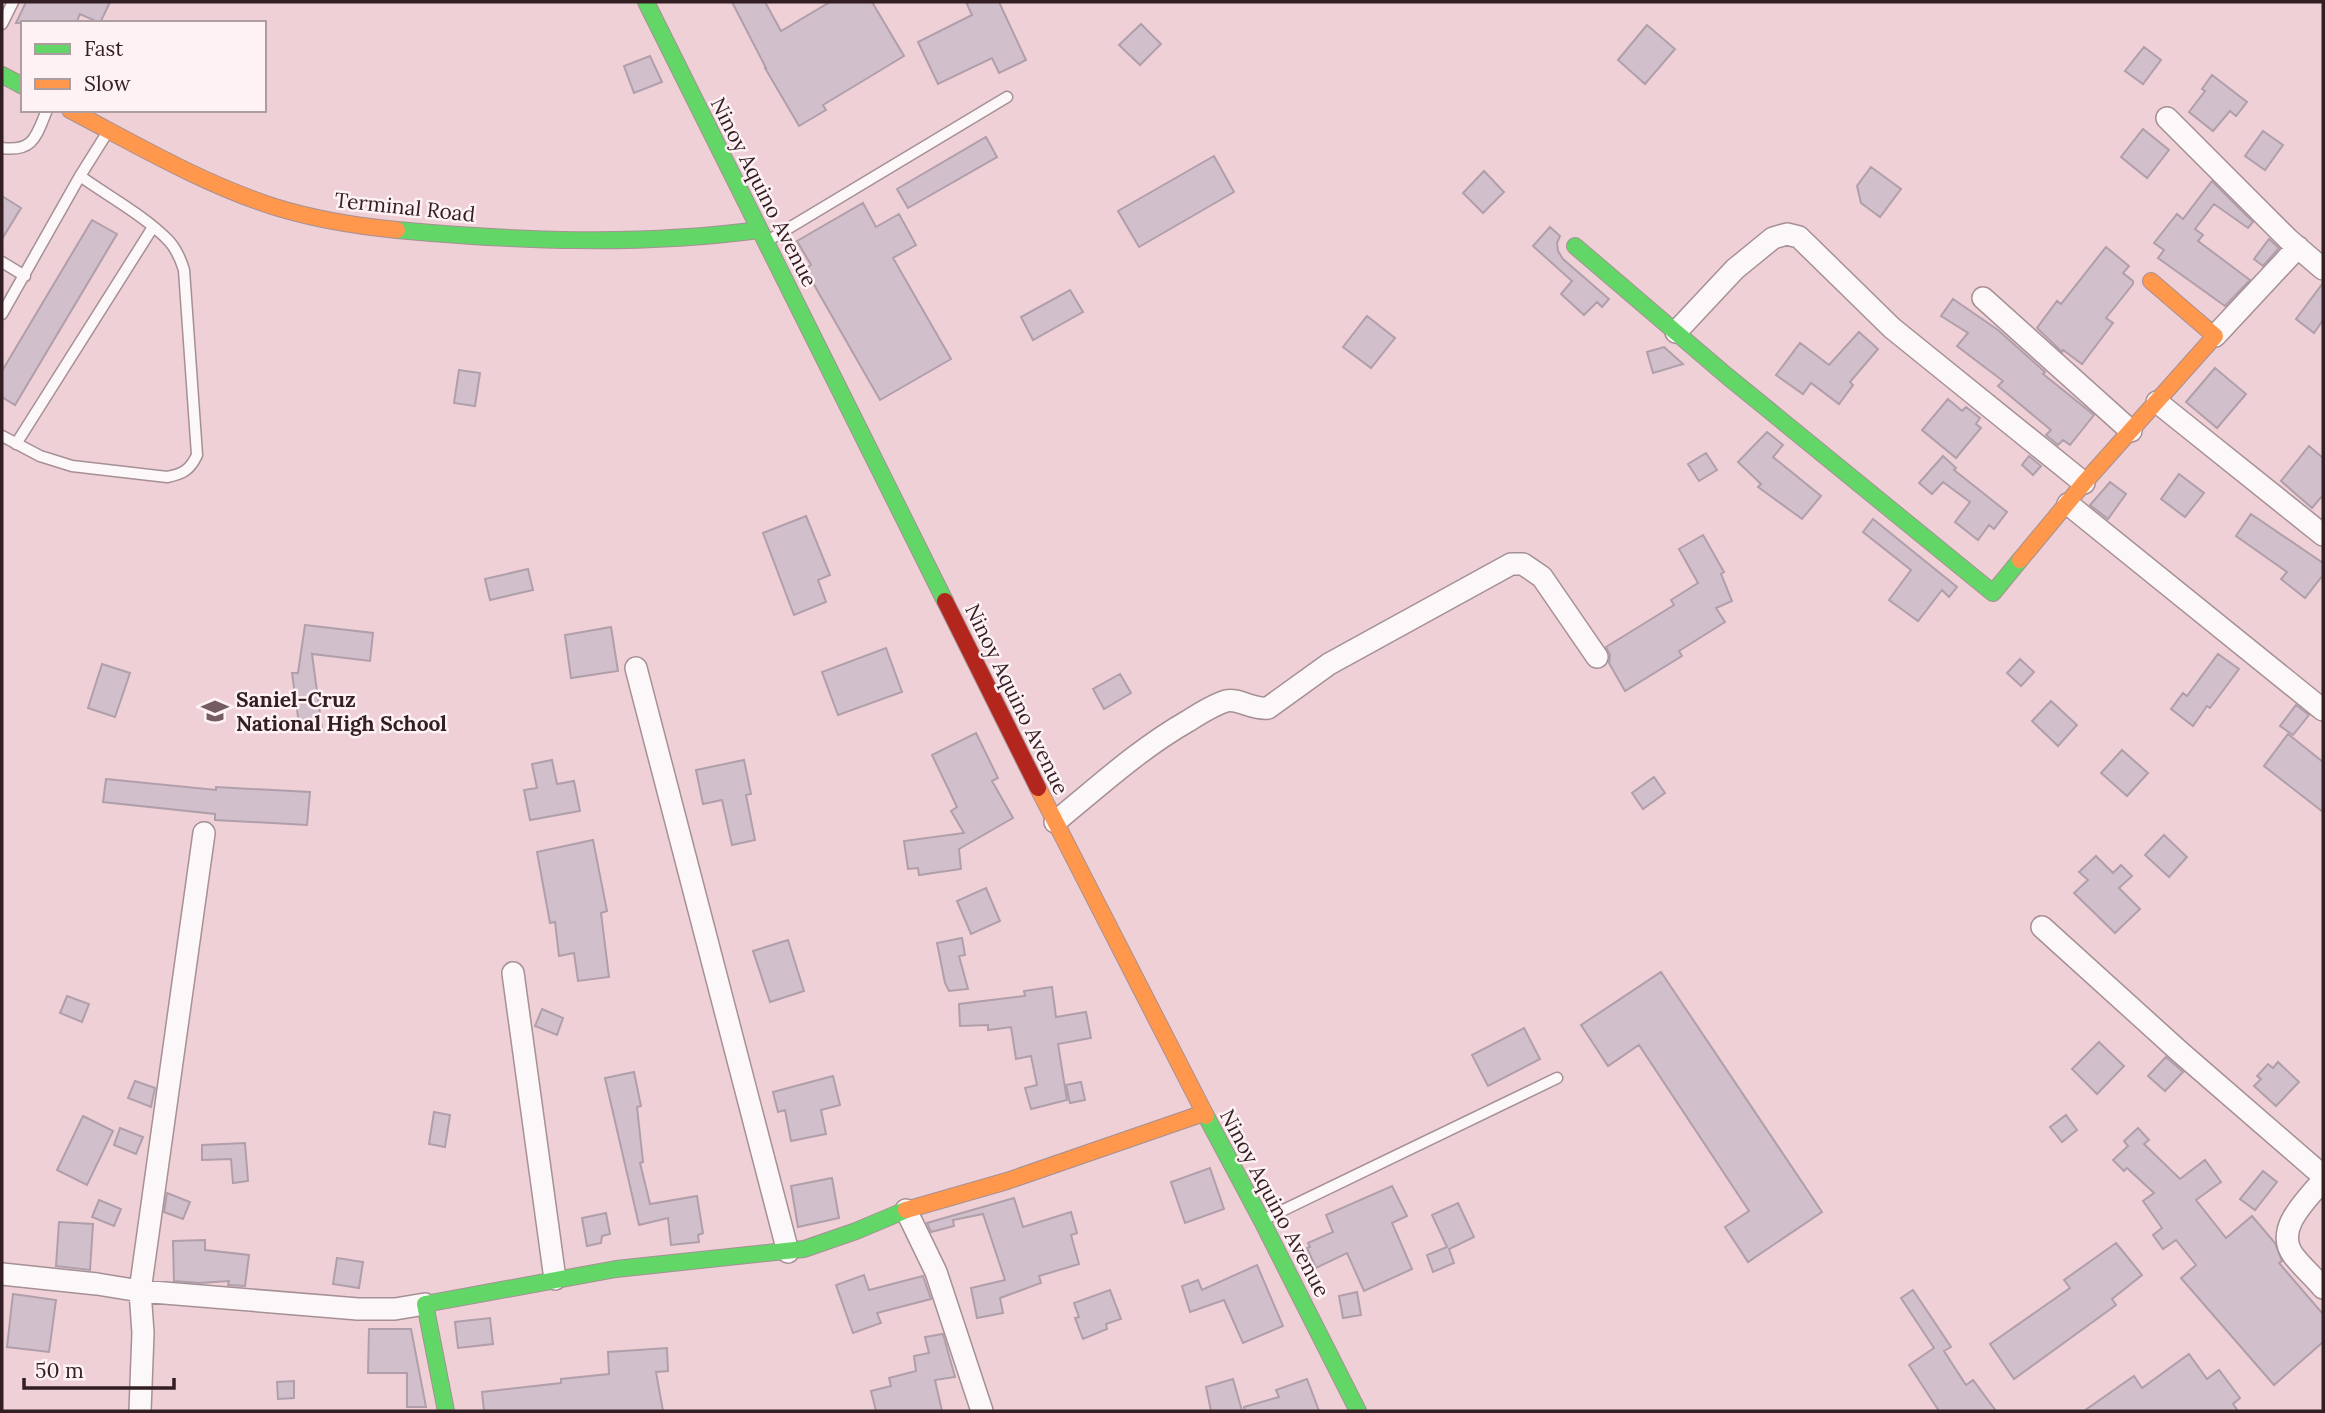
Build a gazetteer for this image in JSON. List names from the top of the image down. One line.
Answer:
{"streets":{"street":["Ninoy Aquino Avenue","Terminal Road"]},"crossings":[["Ninoy Aquino Avenue","Terminal Road"]],"places":{"school or university":["Saniel-Cruz National High School"]},"legend":["Fast","Slow"],"scale_bar":"50 m"}
